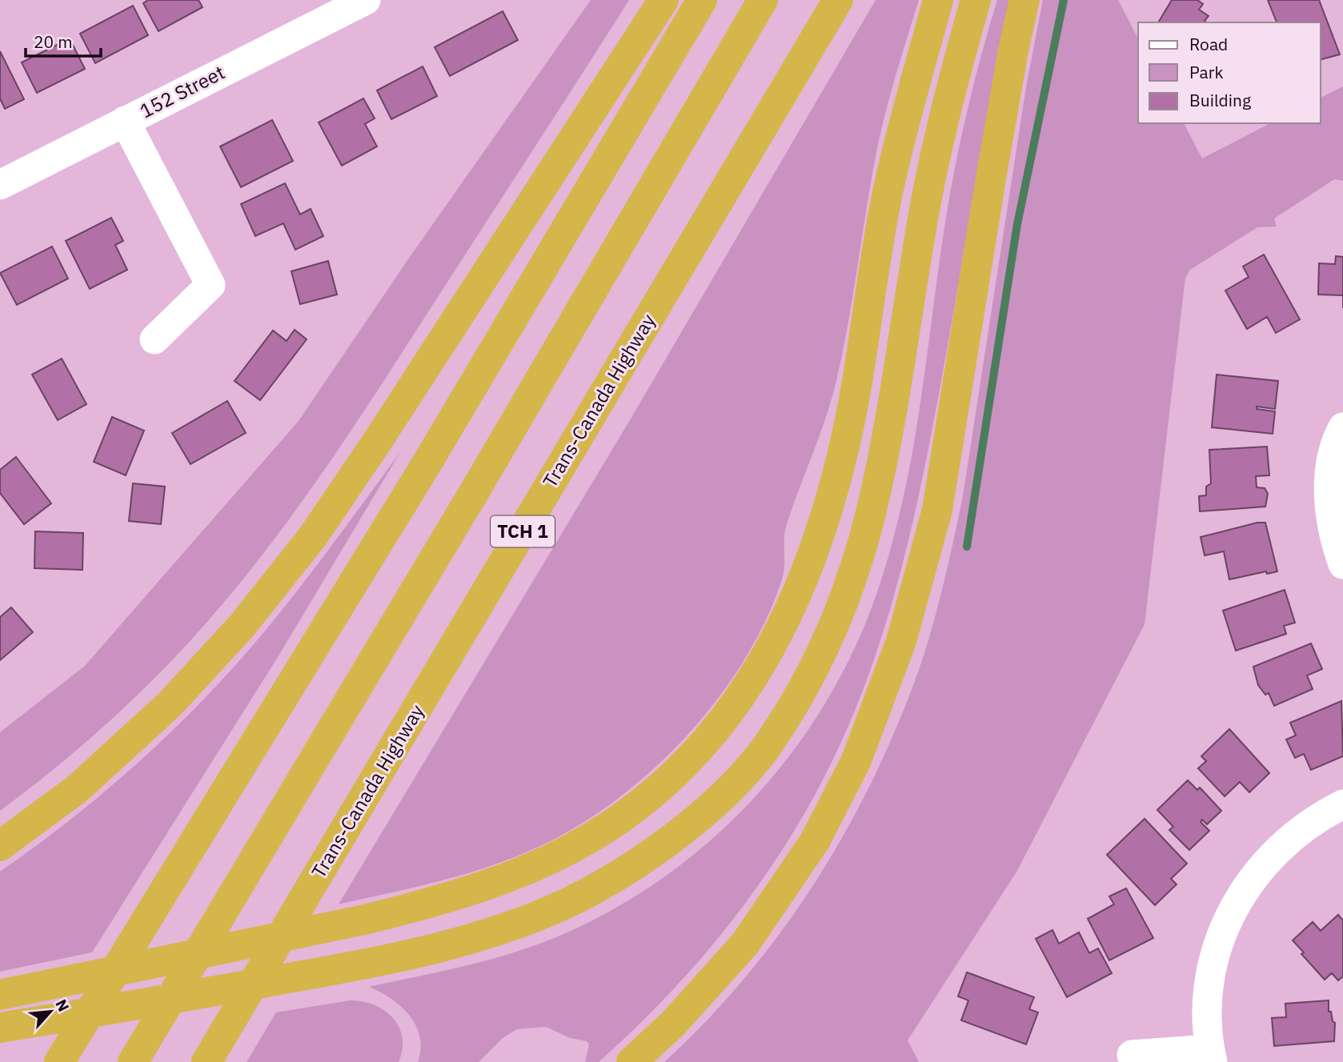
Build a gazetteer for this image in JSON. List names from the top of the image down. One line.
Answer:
{"streets":{"highway":["Trans-Canada Highway","TCH 1"],"street":["152 Street"]},"legend":["Road","Park","Building"],"scale_bar":"20 m","north":"top right"}
